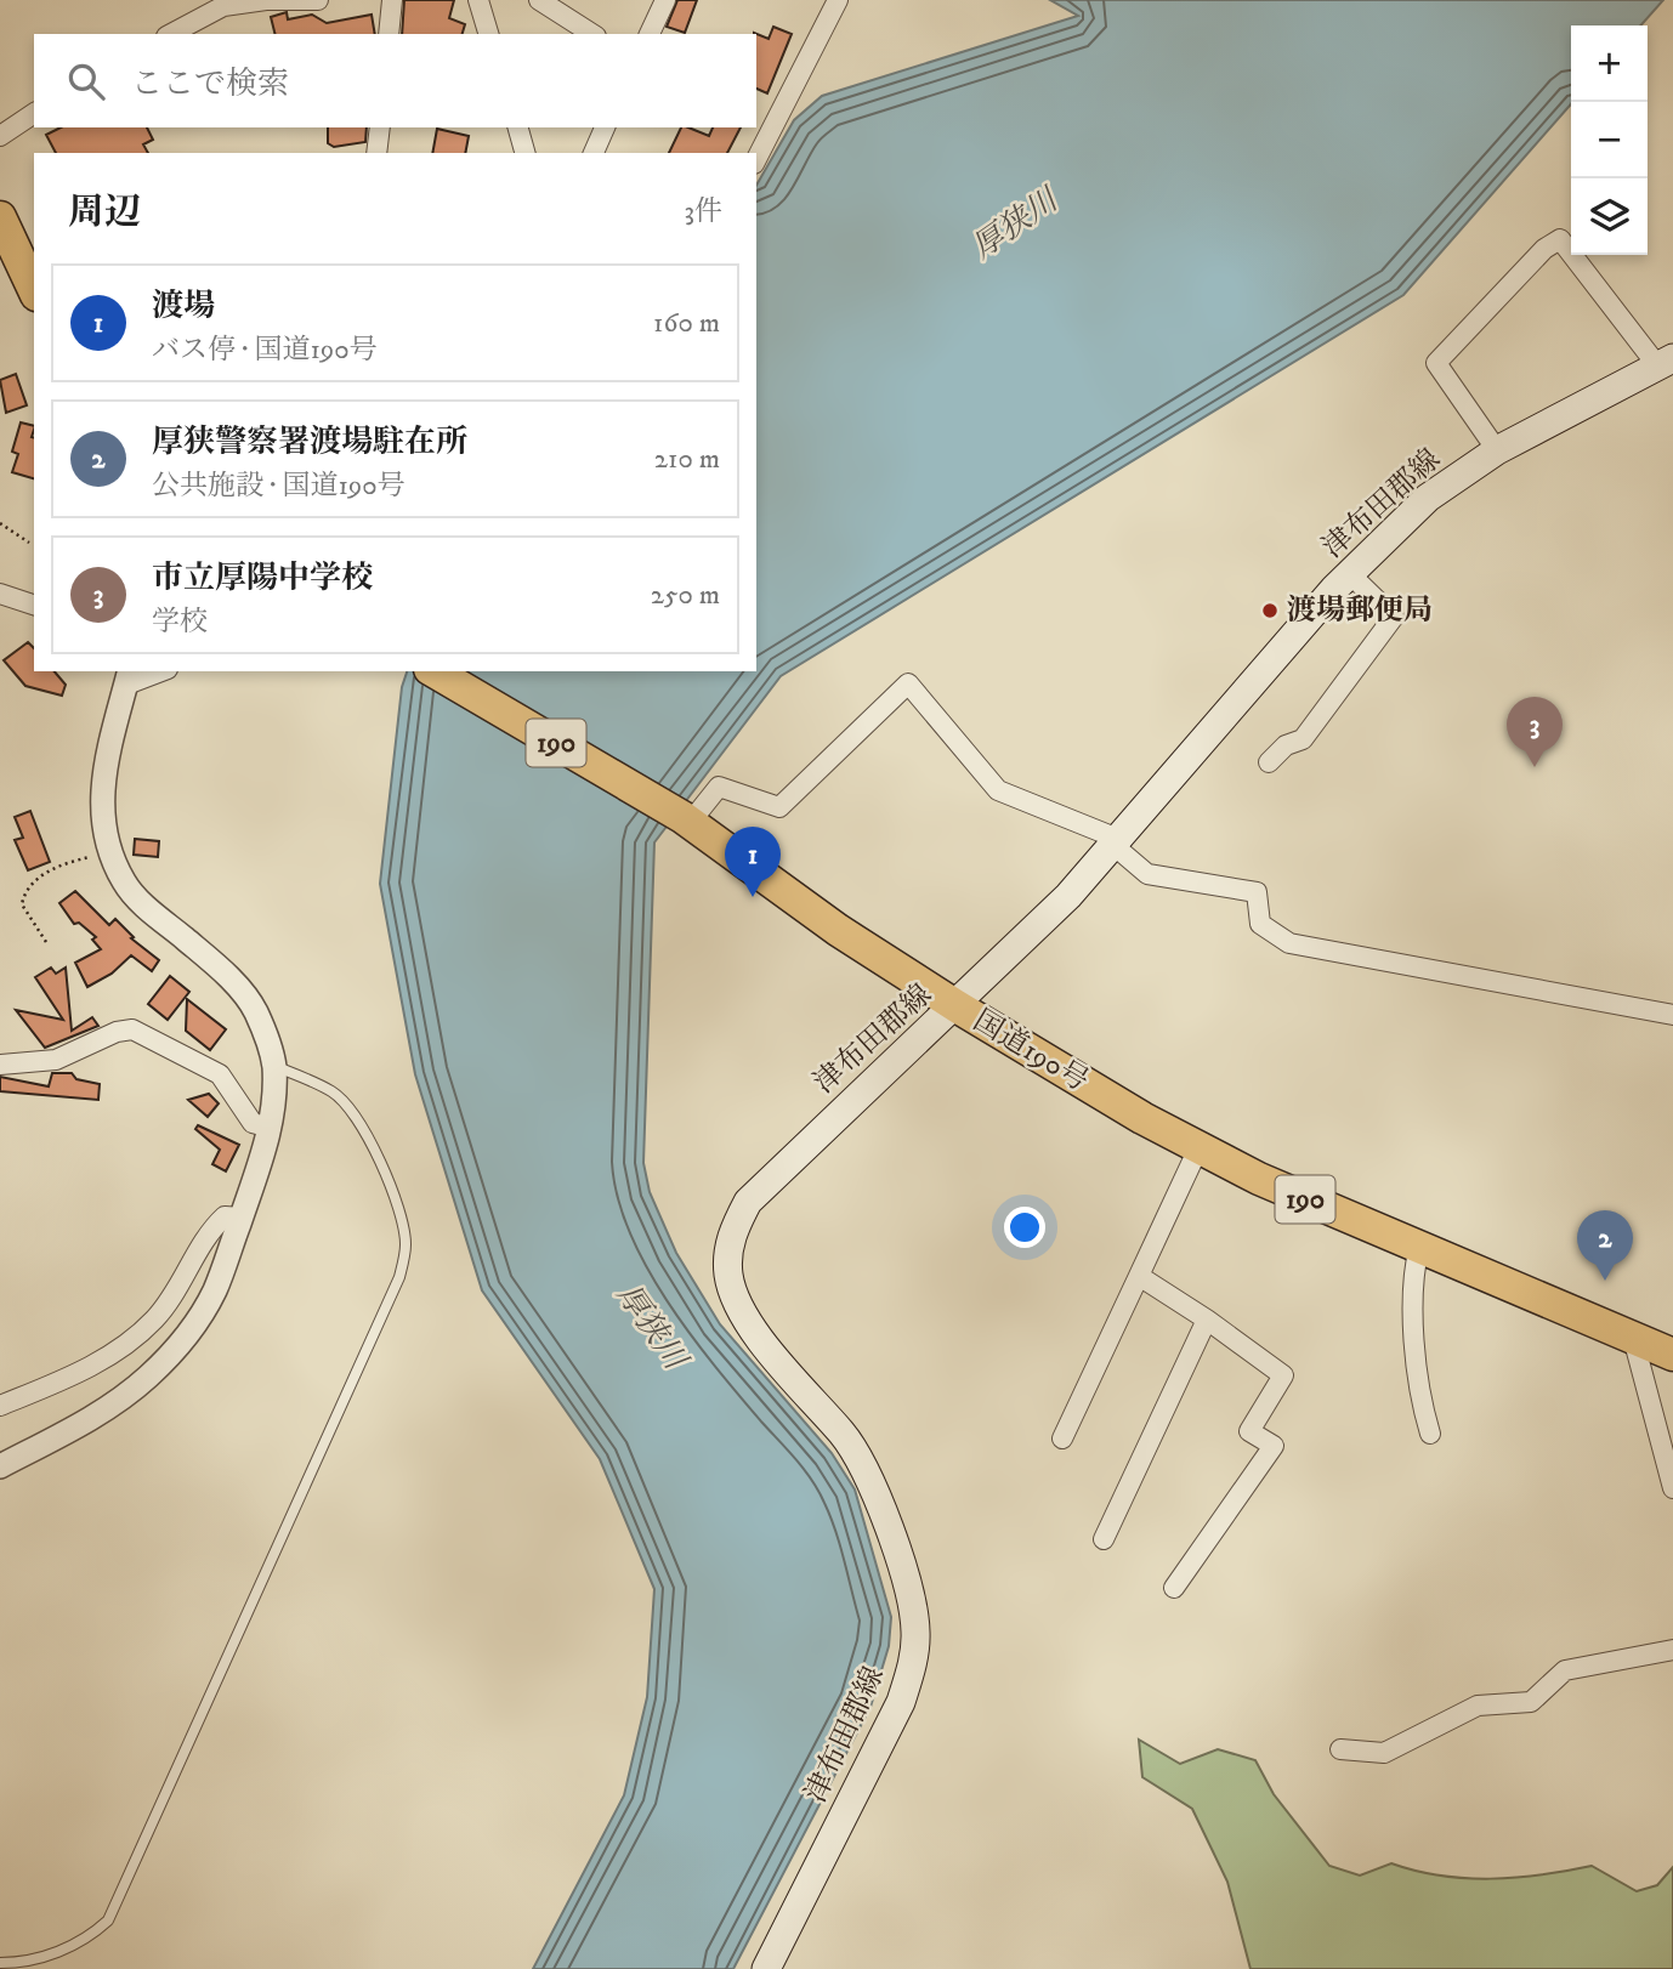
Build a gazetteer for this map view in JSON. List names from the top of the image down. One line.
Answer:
{"streets":{"highway":["190","国道190号"],"main road":["津布田郡線"]},"crossings":[["津布田郡線","国道190号"]],"water":["厚狭川"],"places":["渡場郵便局"],"page":{"map_buttons":["+","−"],"search":"ここで検索","heading":["周辺","3件"],"list":[{"mark":"1","name":"渡場","note":"バス停 · 国道190号","value":"160 m"},{"mark":"2","name":"厚狭警察署渡場駐在所","note":"公共施設 · 国道190号","value":"210 m"},{"mark":"3","name":"市立厚陽中学校","note":"学校","value":"250 m"}],"pins":["3","1","2"]}}
